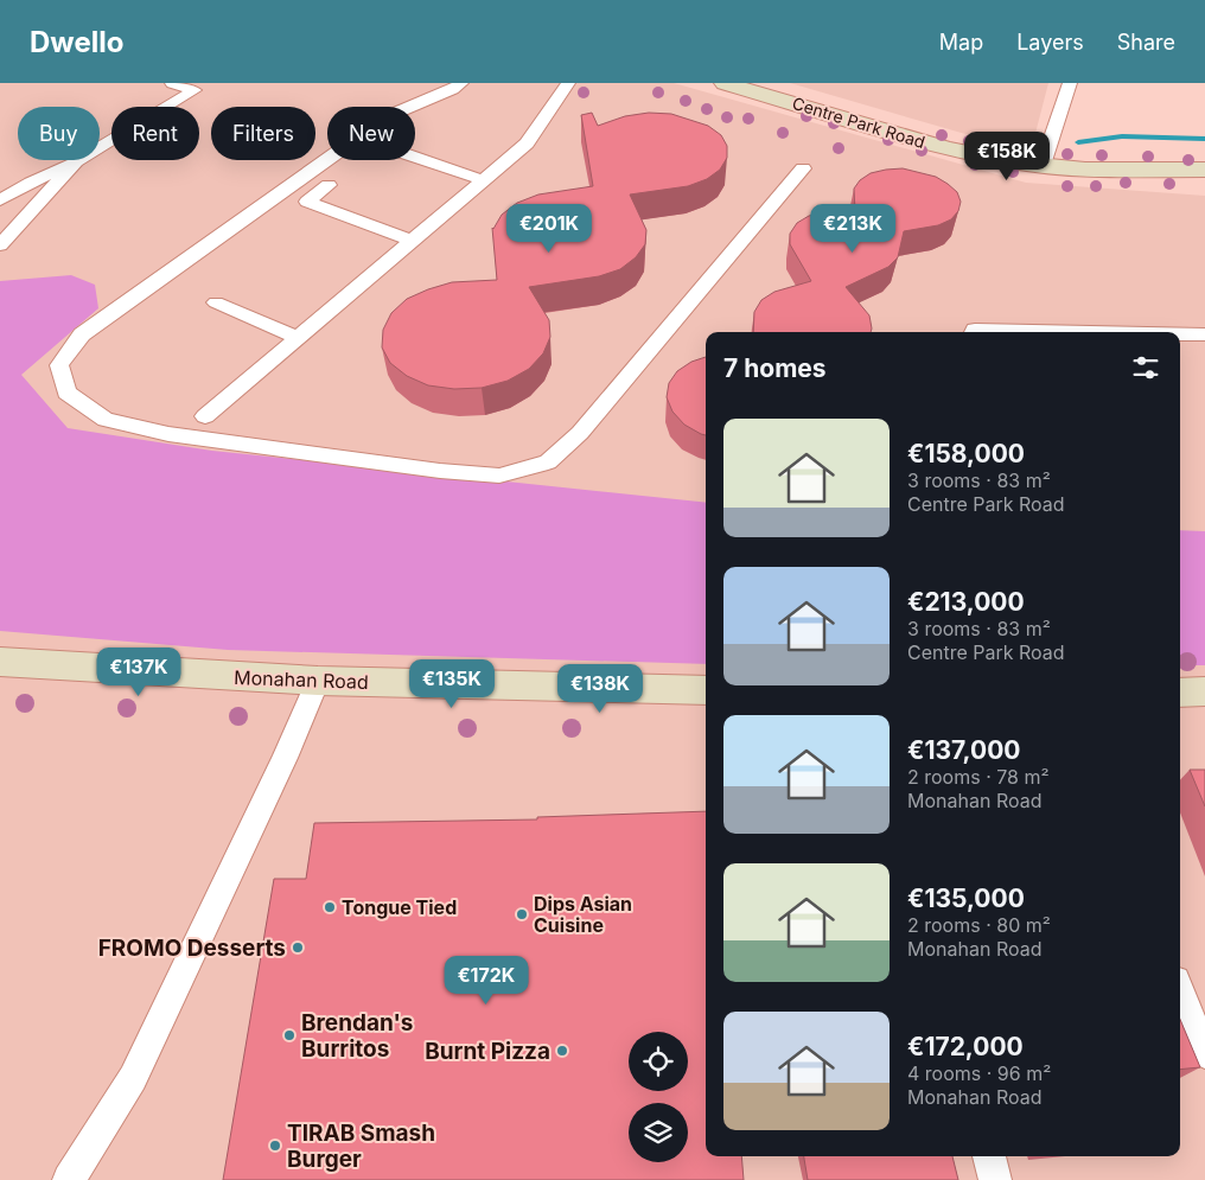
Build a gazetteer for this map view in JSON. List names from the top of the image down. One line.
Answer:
{"streets":{"street":["Centre Park Road","Monahan Road"]},"places":["Tongue Tied","Dips Asian Cuisine","FROMO Desserts","Brendan's Burritos","Burnt Pizza","TIRAB Smash Burger"],"page":{"header":"Dwello","nav":["Map","Layers","Share"],"chip":["Buy","Rent","Filters","New"],"price":["€158K","€201K","€213K","€137K","€135K","€138K","€172K"],"heading":"7 homes","list":[{"name":"€158,000","note":"3 rooms · 83 m² · Centre Park Road"},{"name":"€213,000","note":"3 rooms · 83 m² · Centre Park Road"},{"name":"€137,000","note":"2 rooms · 78 m² · Monahan Road"},{"name":"€135,000","note":"2 rooms · 80 m² · Monahan Road"},{"name":"€172,000","note":"4 rooms · 96 m² · Monahan Road"}]}}
